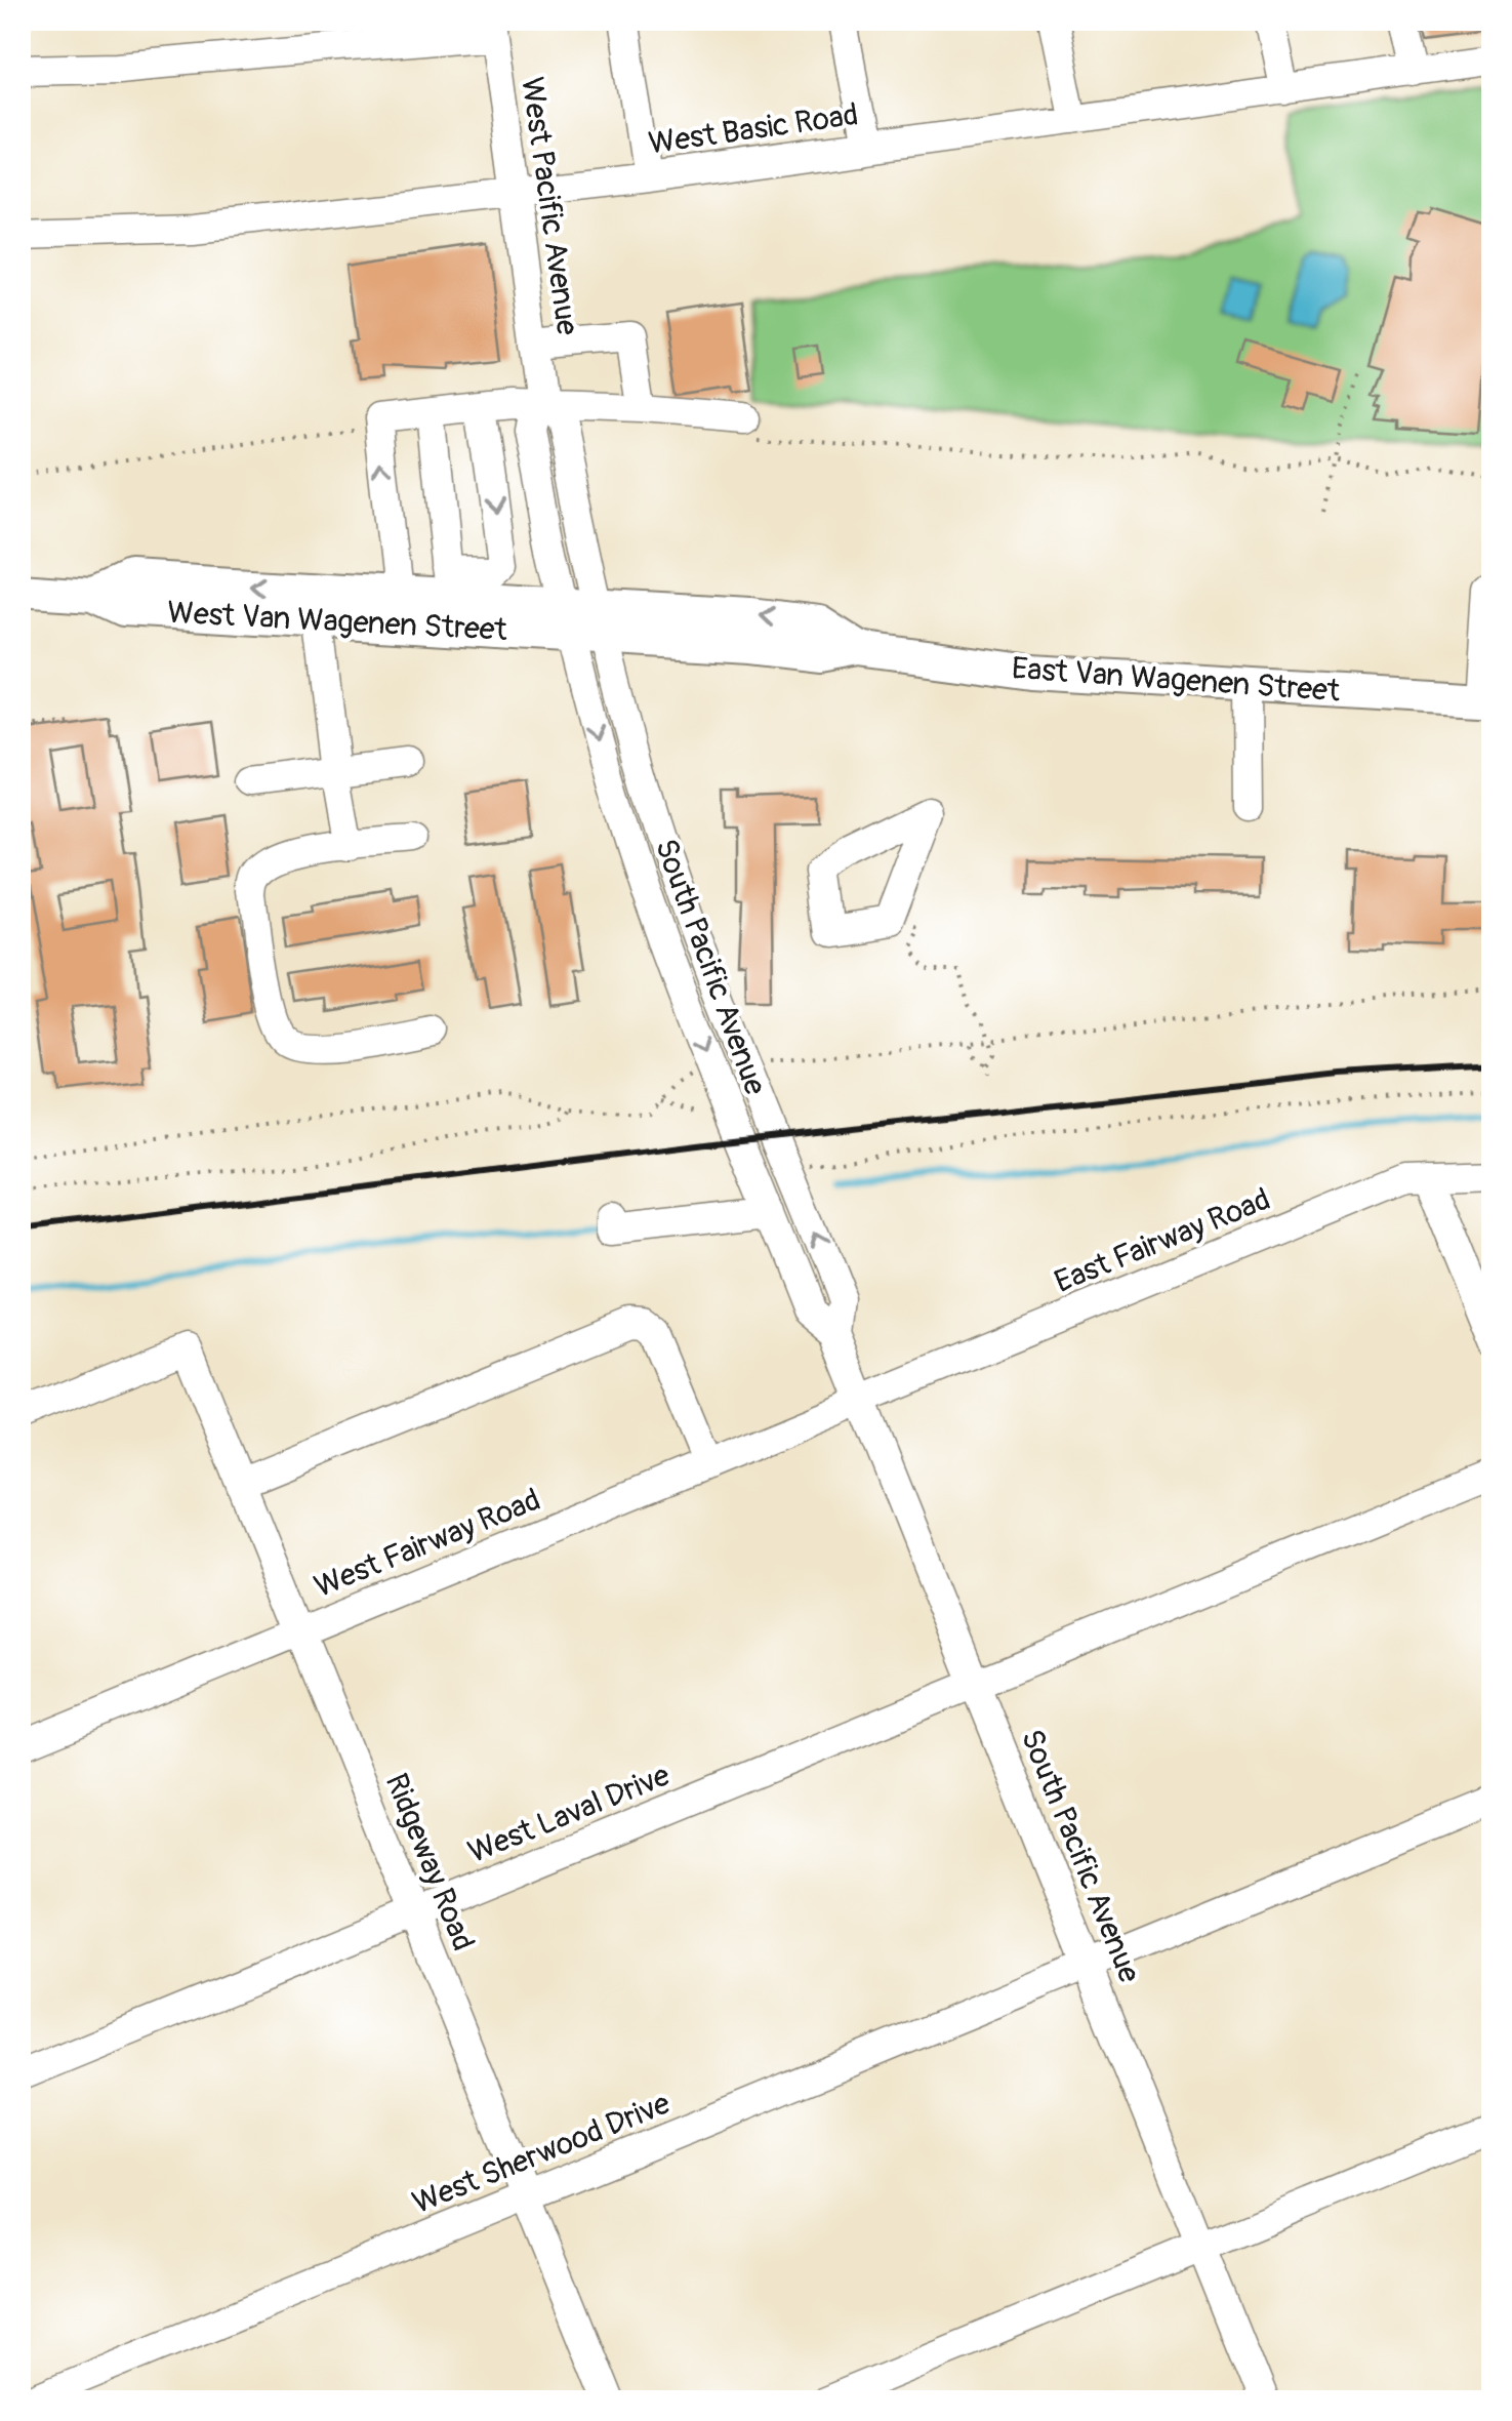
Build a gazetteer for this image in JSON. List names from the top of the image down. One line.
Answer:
{"streets":{"main road":["West Van Wagenen Street","East Van Wagenen Street"],"street":["West Basic Road","West Pacific Avenue","South Pacific Avenue","East Fairway Road","West Fairway Road","West Laval Drive","Ridgeway Road","West Sherwood Drive"]},"crossings":[["West Basic Road","West Pacific Avenue"],["West Pacific Avenue","West Van Wagenen Street"],["West Pacific Avenue","East Van Wagenen Street"],["West Pacific Avenue","South Pacific Avenue"],["West Van Wagenen Street","East Van Wagenen Street"],["West Van Wagenen Street","South Pacific Avenue"],["East Van Wagenen Street","South Pacific Avenue"],["South Pacific Avenue","East Fairway Road"],["South Pacific Avenue","West Fairway Road"],["South Pacific Avenue","West Laval Drive"],["South Pacific Avenue","West Sherwood Drive"],["East Fairway Road","West Fairway Road"],["West Fairway Road","Ridgeway Road"],["West Laval Drive","Ridgeway Road"],["Ridgeway Road","West Sherwood Drive"]]}
